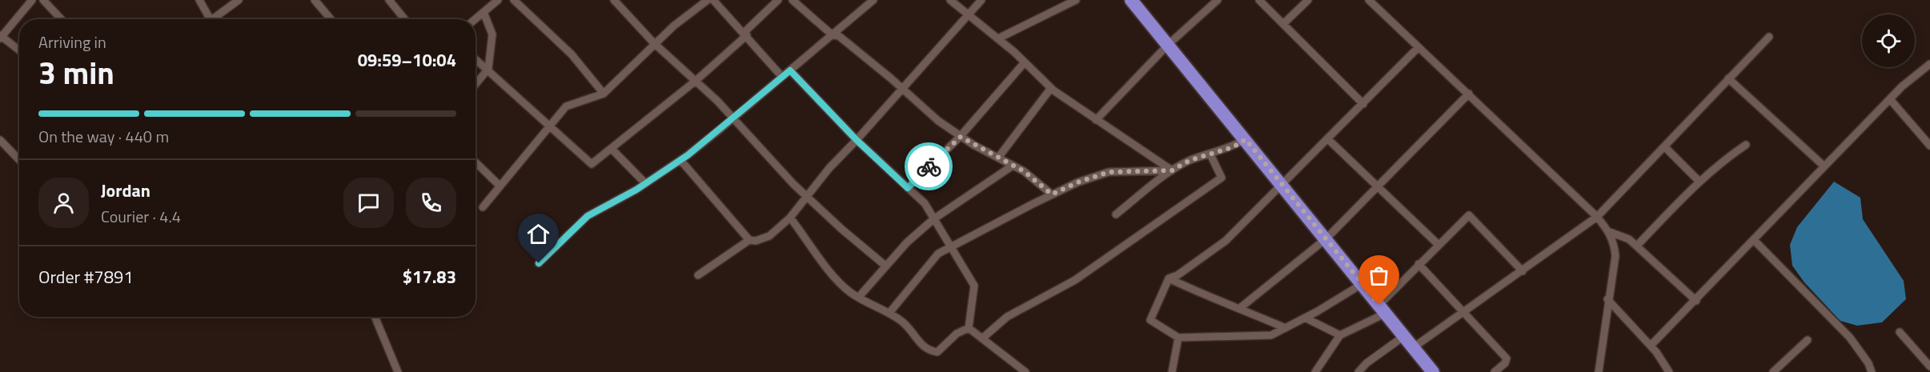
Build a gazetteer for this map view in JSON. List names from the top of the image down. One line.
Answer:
{"page":{"heading":["3 min","Arriving in","09:59–10:04"],"panel":["Jordan","Courier · 4.4","Order #7891","$17.83"],"bar":"On the way · 440 m"}}
